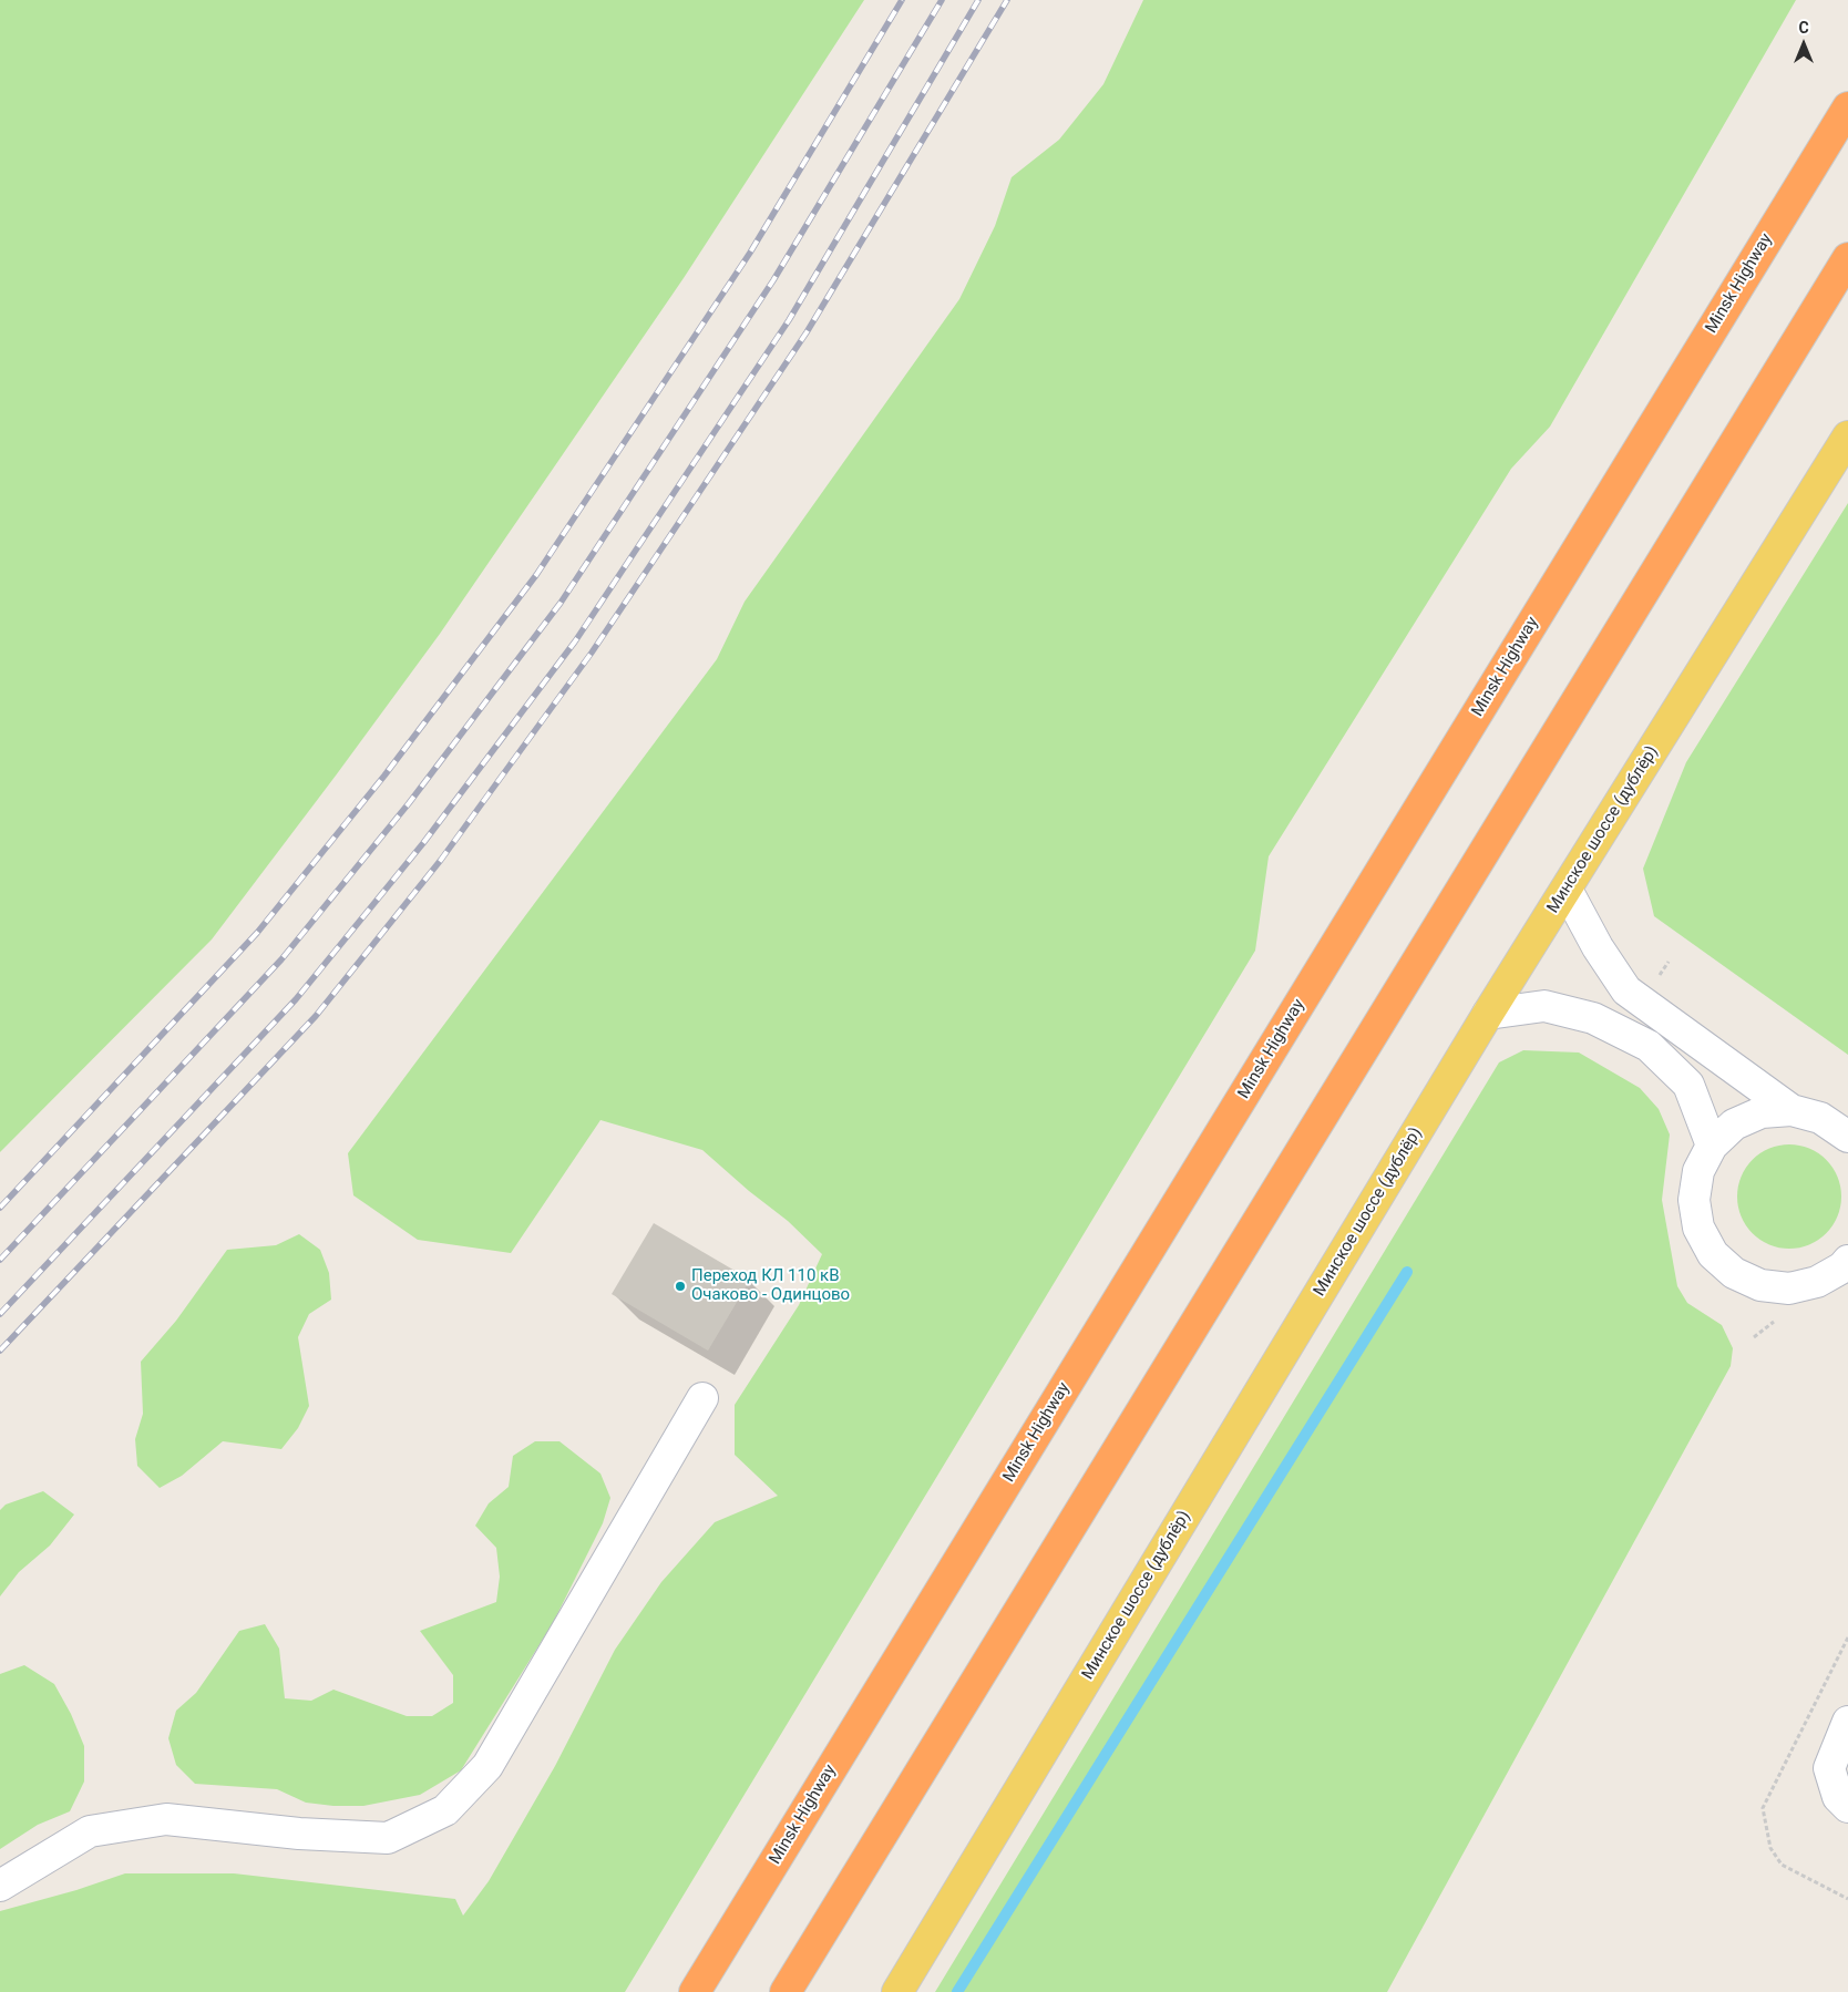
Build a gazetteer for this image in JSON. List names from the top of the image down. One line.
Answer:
{"streets":{"highway":["Minsk Highway"],"main road":["Минское шоссе (дублёр)"]},"places":["Переход КЛ 110 кВ Очаково - Одинцово"],"north":"top"}
